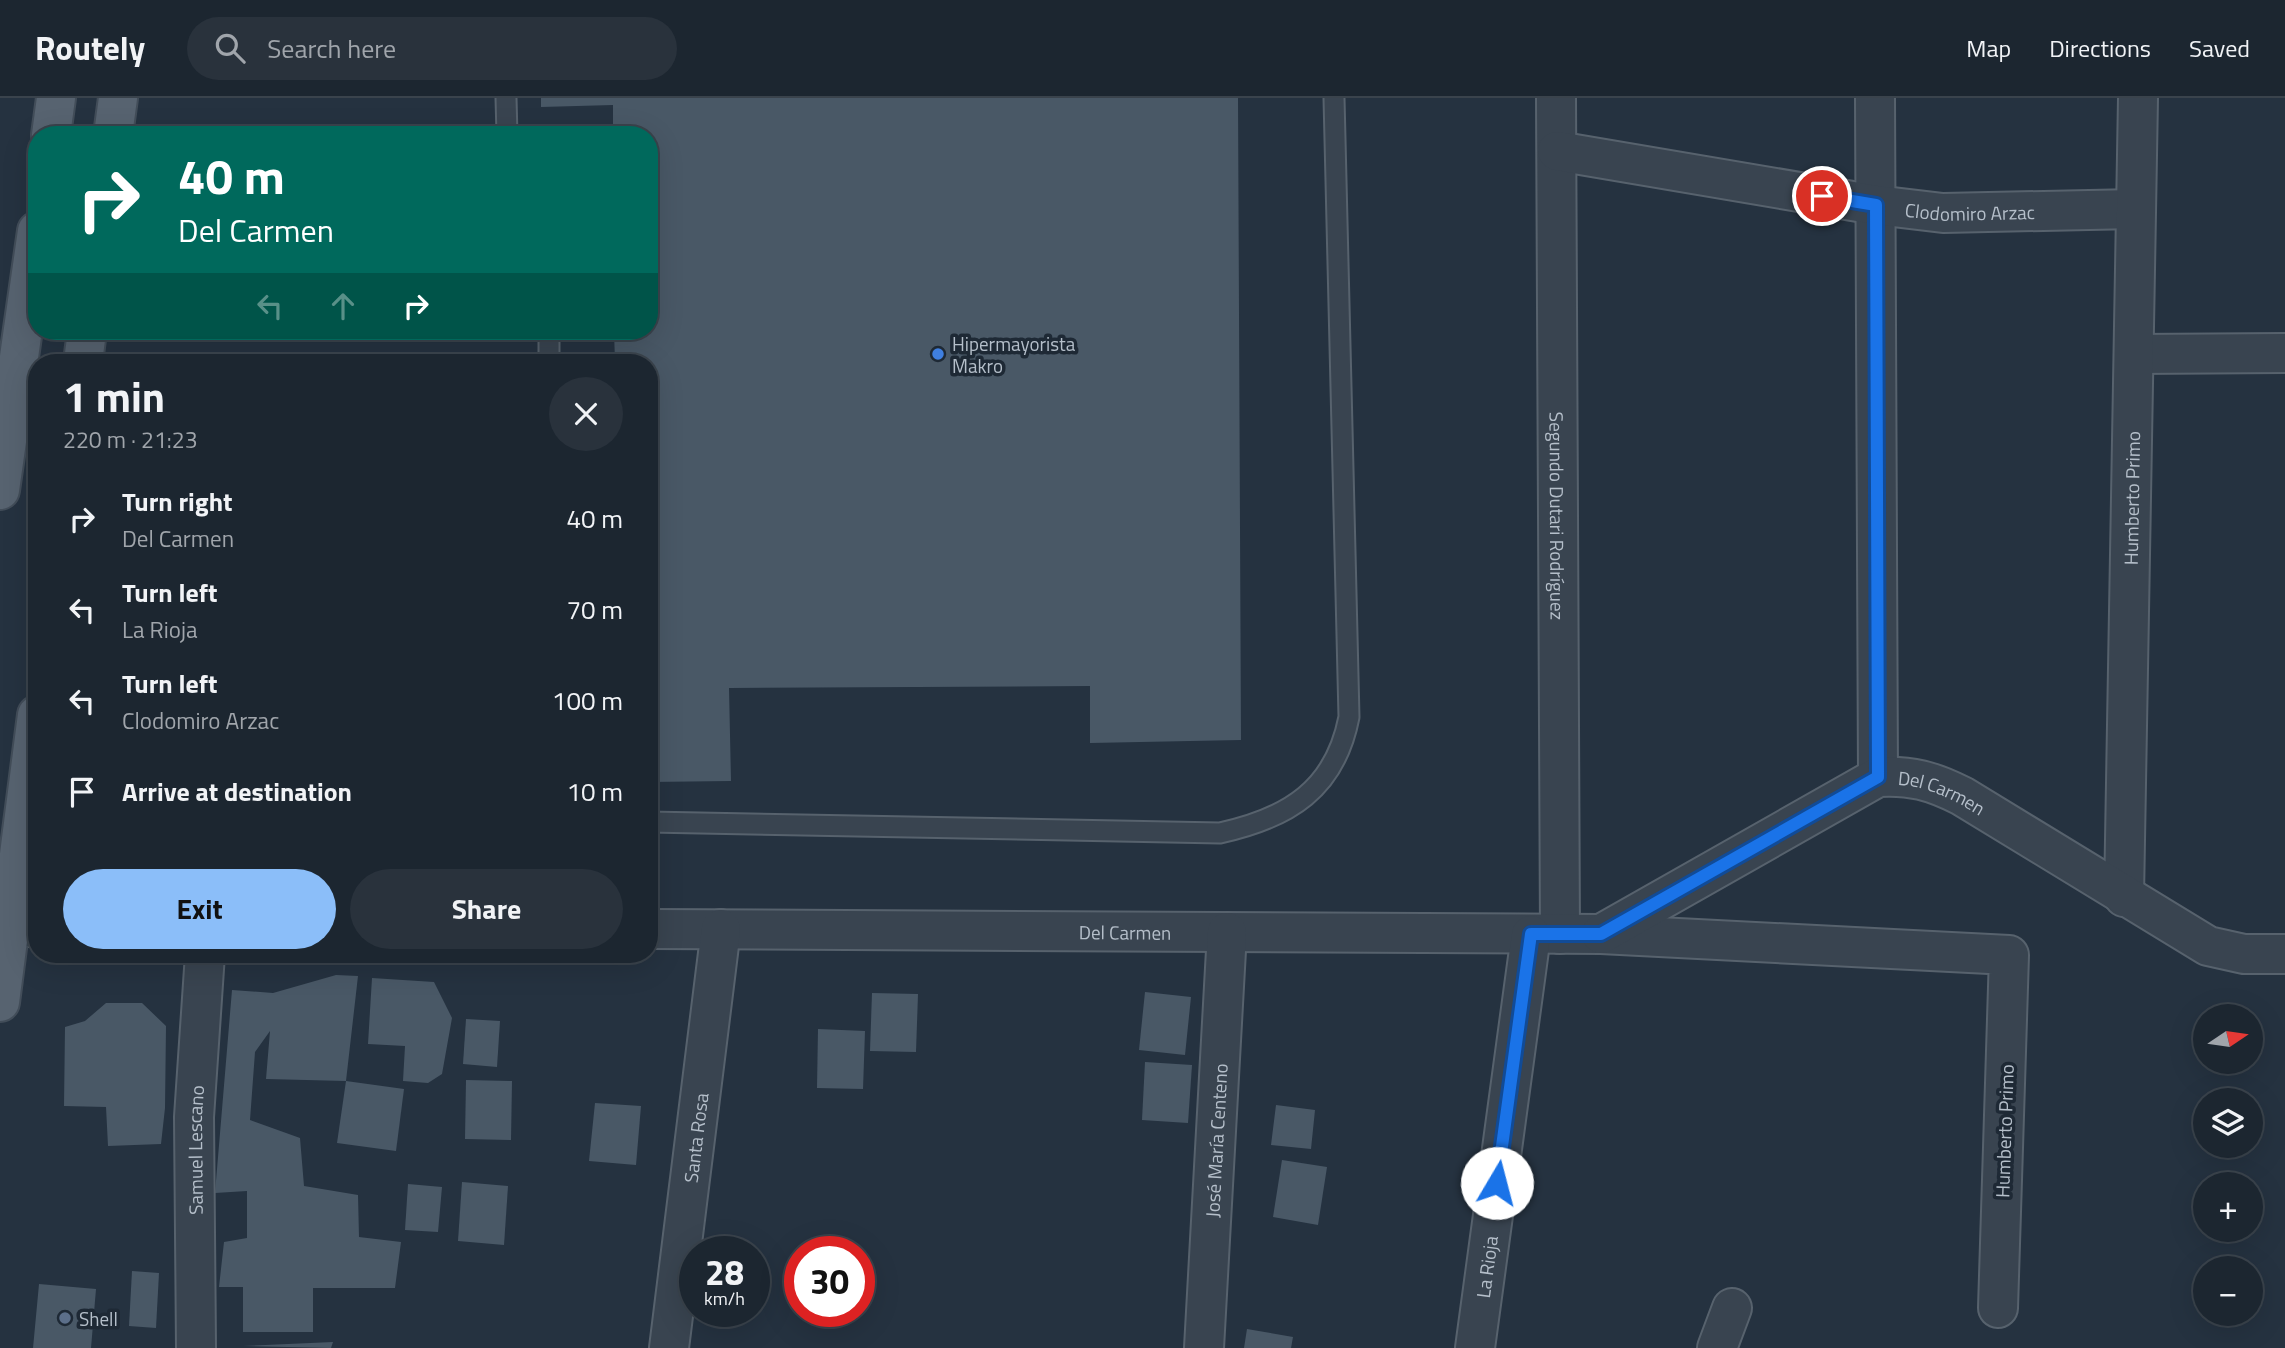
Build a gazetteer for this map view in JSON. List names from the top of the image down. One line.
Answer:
{"streets":{"street":["Clodomiro Arzac","Humberto Primo","Segundo Dutari Rodríguez","Del Carmen","Santa Rosa","José María Centeno","Samuel Lescano","La Rioja"]},"crossings":[["Clodomiro Arzac","Humberto Primo"],["Clodomiro Arzac","Segundo Dutari Rodríguez"],["Humberto Primo","Del Carmen"],["Segundo Dutari Rodríguez","Del Carmen"],["Segundo Dutari Rodríguez","La Rioja"],["Del Carmen","Santa Rosa"],["Del Carmen","José María Centeno"],["Del Carmen","La Rioja"]],"places":["Hipermayorista Makro","Shell"],"north":"right","page":{"header":"Routely","search":"Search here","nav":["Map","Directions","Saved"],"turn":["40 m","Del Carmen"],"heading":["1 min","220 m · 21:23"],"list":[{"name":"Turn right","note":"Del Carmen","value":"40 m"},{"name":"Turn left","note":"La Rioja","value":"70 m"},{"name":"Turn left","note":"Clodomiro Arzac","value":"100 m"},{"name":"Arrive at destination","value":"10 m"}],"buttons":["Exit","Share"],"map_buttons":["+","−"],"speed":"28 km/h","limit":"30"}}
